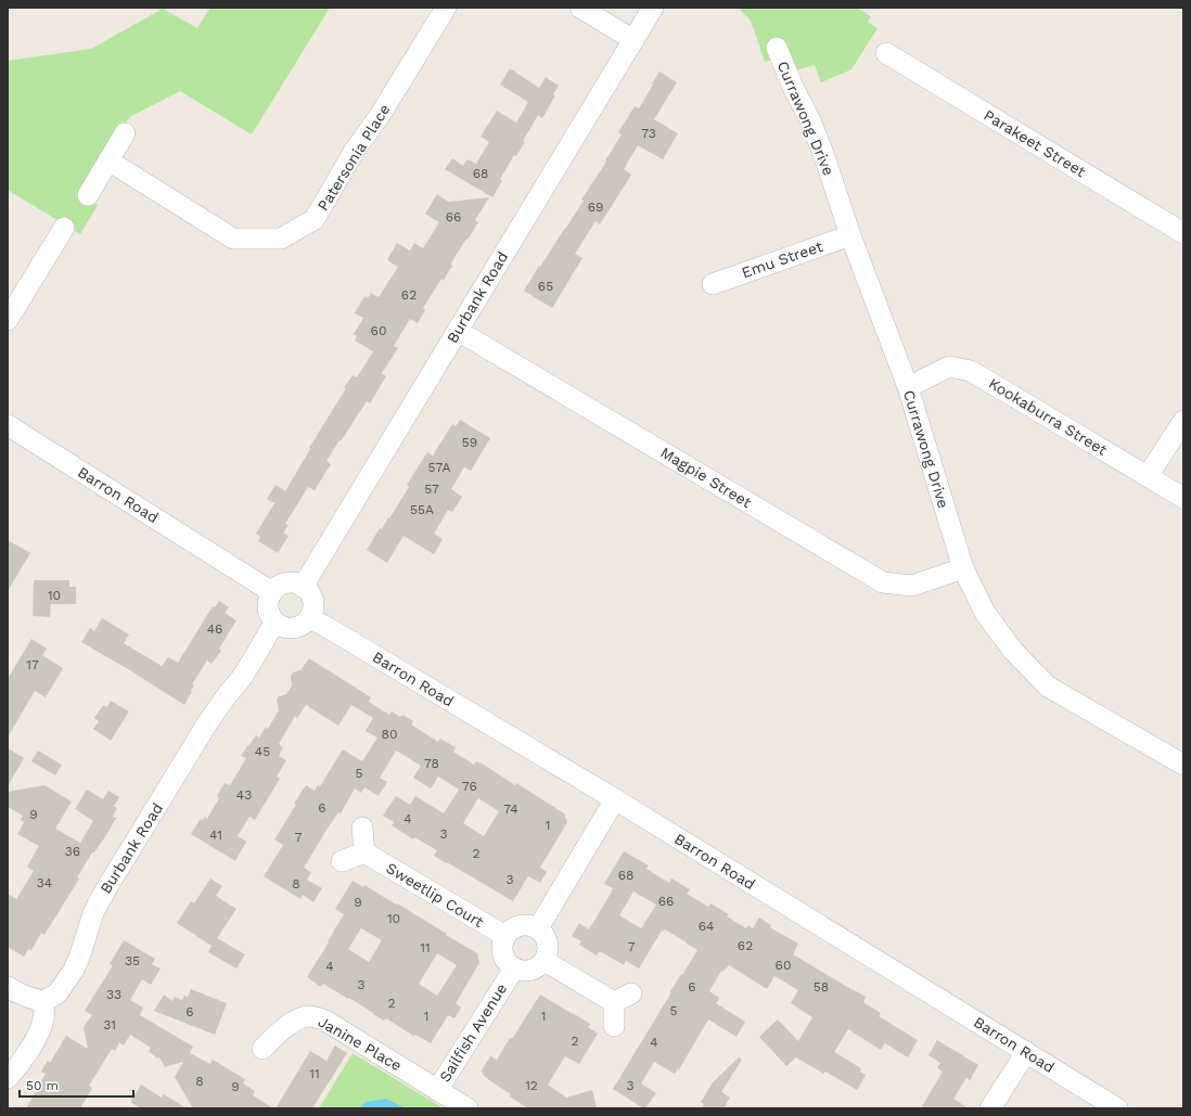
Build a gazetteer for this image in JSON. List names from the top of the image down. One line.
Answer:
{"streets":{"street":["Currawong Drive","Parakeet Street","Patersonia Place","Emu Street","Burbank Road","Kookaburra Street","Magpie Street","Barron Road","Sweetlip Court","Sailfish Avenue","Janine Place"]},"crossings":[["Currawong Drive","Emu Street"],["Currawong Drive","Kookaburra Street"],["Currawong Drive","Magpie Street"],["Burbank Road","Magpie Street"],["Burbank Road","Barron Road"],["Sweetlip Court","Sailfish Avenue"],["Sailfish Avenue","Janine Place"]],"house_numbers":["73","68","69","66","65","62","60","59","57A","57","55A","10","46","17","80","45","78","5","76","43","6","74","9","4","1","3","41","7","36","2","68","3","34","8","66","9","10","64","62","7","11","35","60","4","3","6","58","33","2","5","6","1","1","31","2","4","11","8","12","3","9"],"scale_bar":"50 m"}
